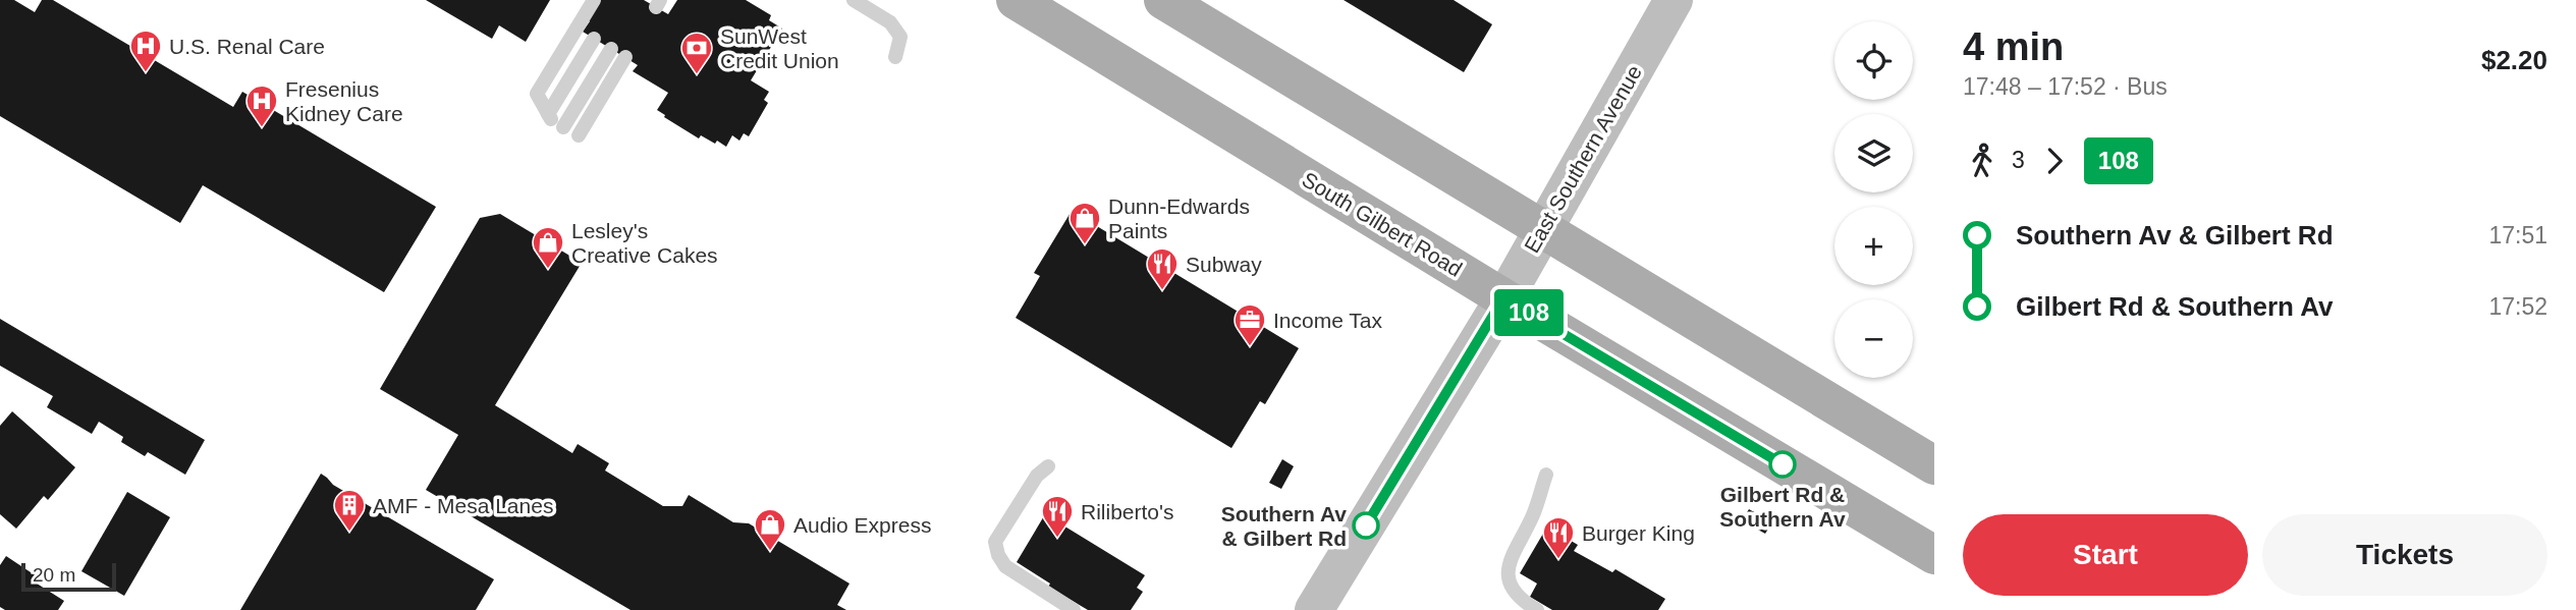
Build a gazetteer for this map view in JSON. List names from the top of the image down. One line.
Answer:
{"streets":{"main road":["East Southern Avenue","South Gilbert Road"]},"crossings":[["East Southern Avenue","South Gilbert Road"]],"places":{"hospital":["U.S. Renal Care","Fresenius Kidney Care"],"bank":["SunWest Credit Union"],"shop":["Dunn-Edwards Paints","Lesley's Creative Cakes","Audio Express"],"restaurant":["Subway","Riliberto's","Burger King"],"office":["Income Tax"],"other":["Gilbert Rd & Southern Av","Southern Av & Gilbert Rd"],"building":["AMF - Mesa Lanes"]},"lines":["bus line 108"],"scale_bar":"20 m","page":{"on_map":"108","heading":["4 min","17:48 – 17:52 · Bus","$2.20"],"map_buttons":["+","−"],"legs":["3","108"],"list":[{"name":"Southern Av & Gilbert Rd","value":"17:51"},{"name":"Gilbert Rd & Southern Av","value":"17:52"}],"buttons":["Start","Tickets"],"scale":"20 m"}}
